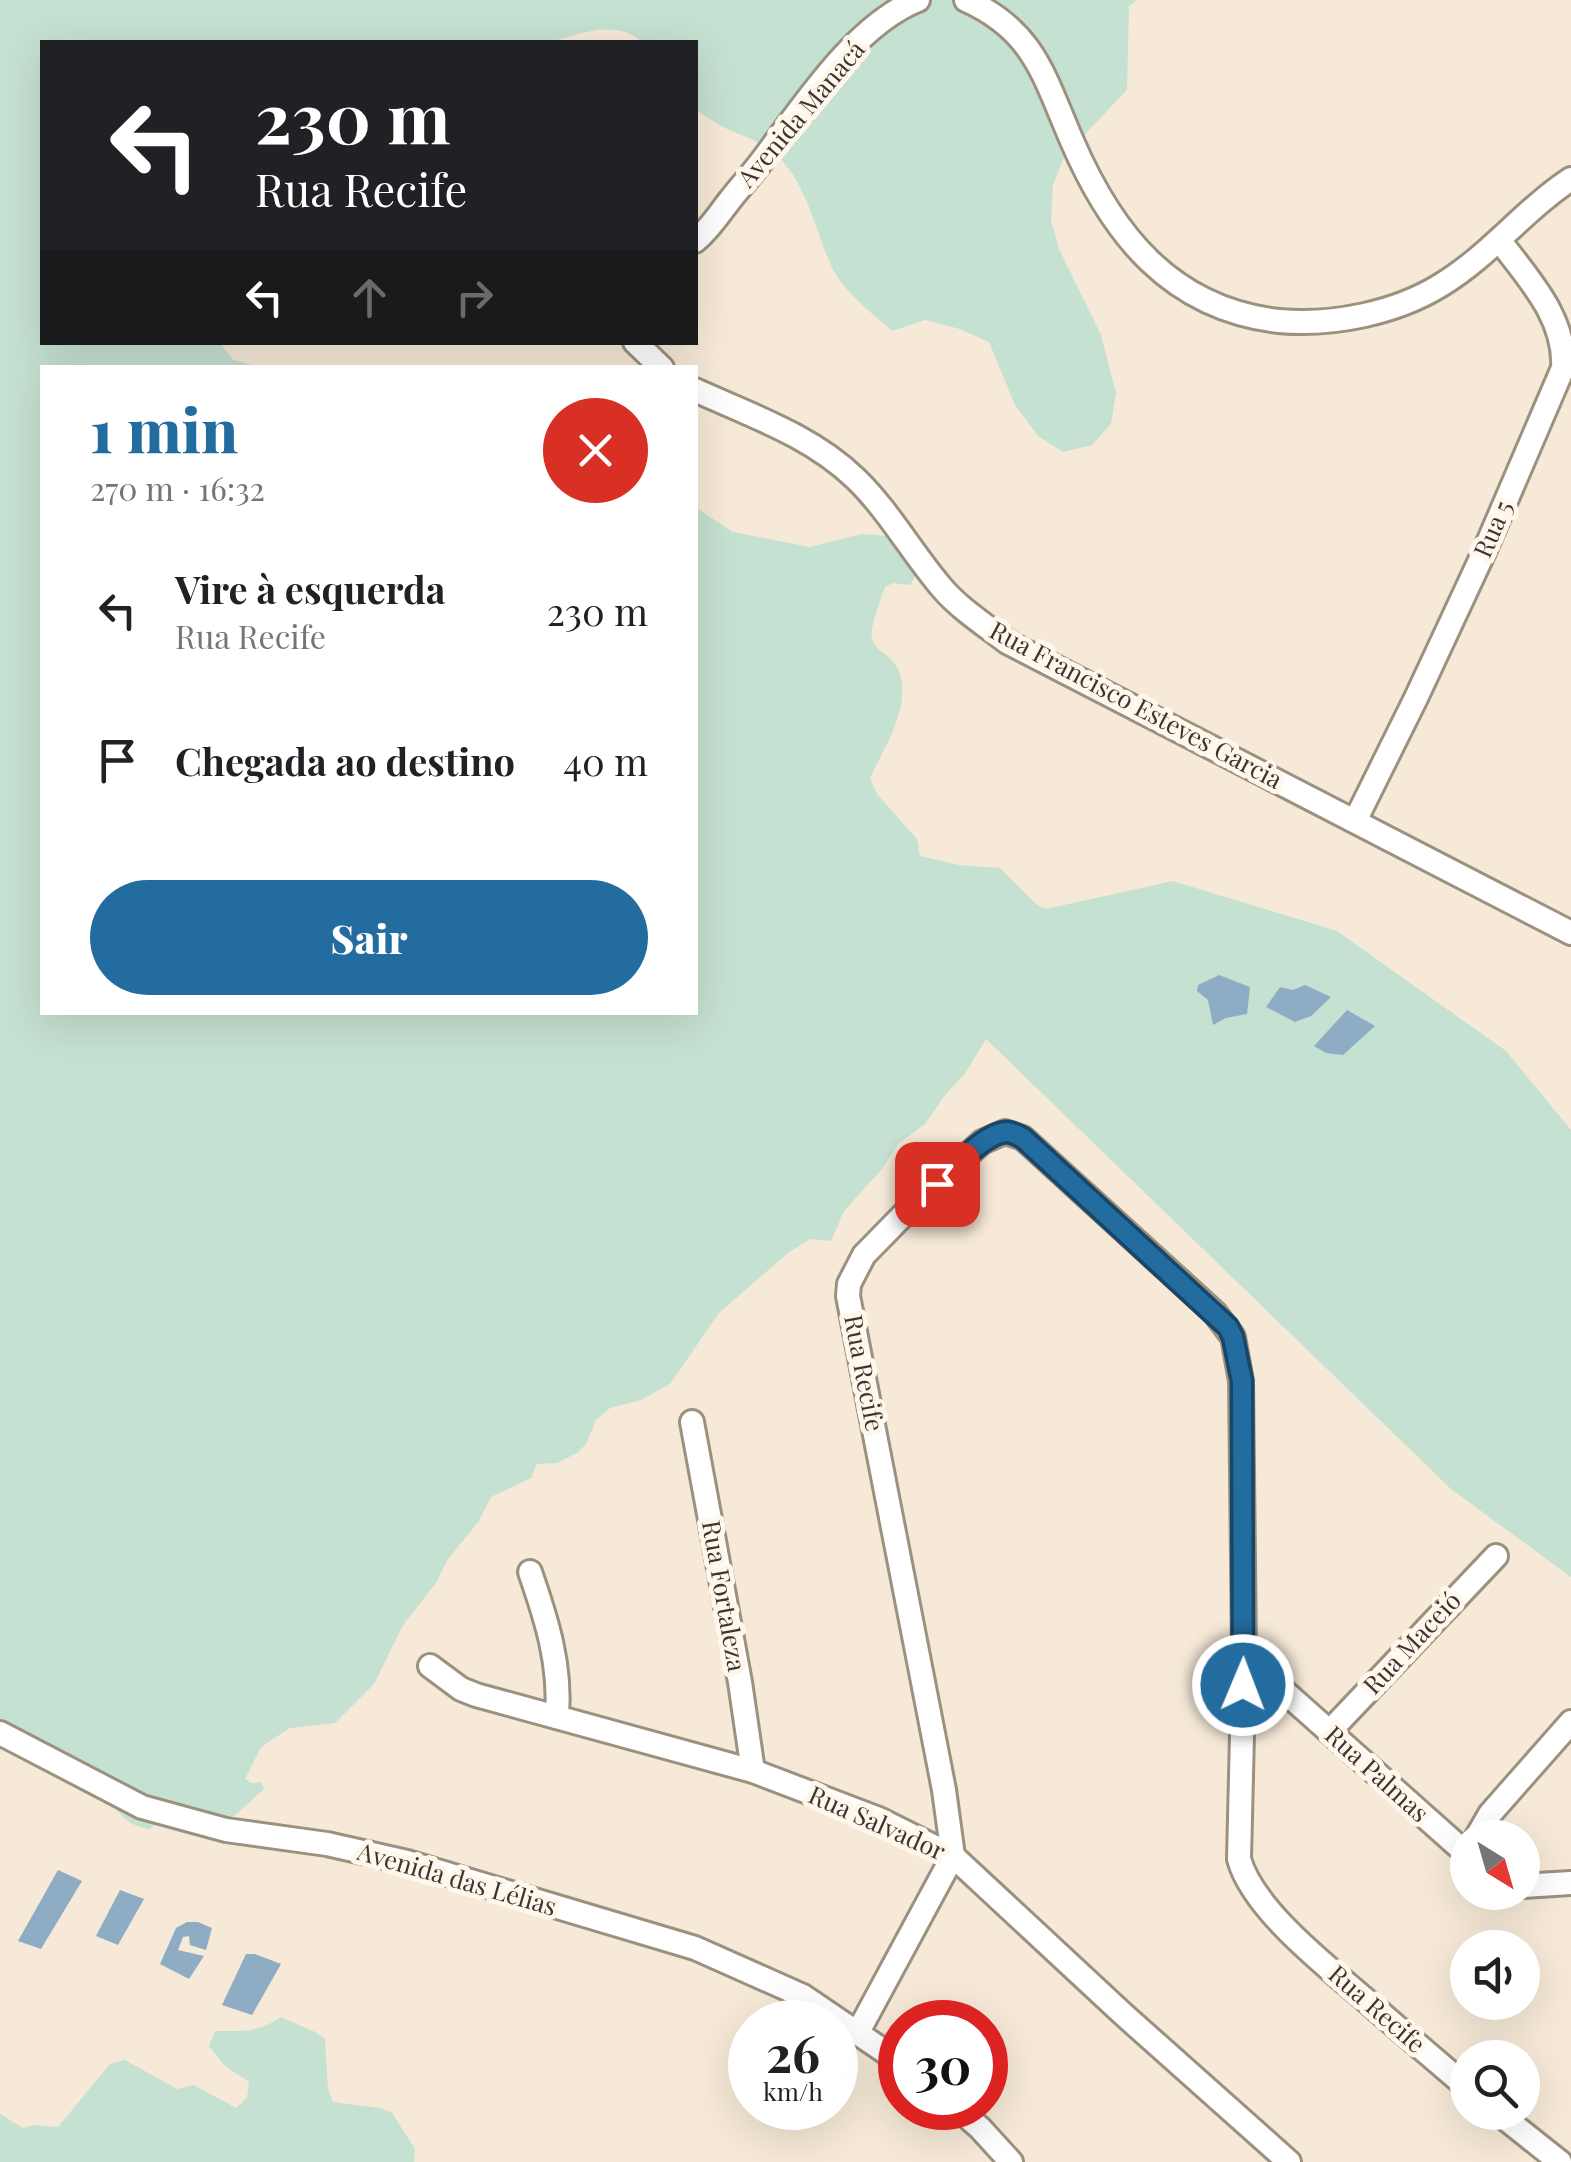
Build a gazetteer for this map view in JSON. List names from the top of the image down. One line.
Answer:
{"streets":{"street":["Avenida Manacá","Rua 5","Rua Francisco Esteves Garcia","Rua Recife","Rua Fortaleza","Rua Maceió","Rua Palmas","Rua Salvador","Avenida das Lélias"]},"crossings":[["Rua 5","Rua Francisco Esteves Garcia"],["Rua Recife","Rua Palmas"],["Rua Recife","Rua Salvador"],["Rua Fortaleza","Rua Salvador"],["Rua Maceió","Rua Palmas"]],"north":"bottom right","page":{"turn":["230 m","Rua Recife"],"heading":["1 min","270 m · 16:32"],"list":[{"name":"Vire à esquerda","note":"Rua Recife","value":"230 m"},{"name":"Chegada ao destino","value":"40 m"}],"buttons":"Sair","speed":"26 km/h","limit":"30"}}
